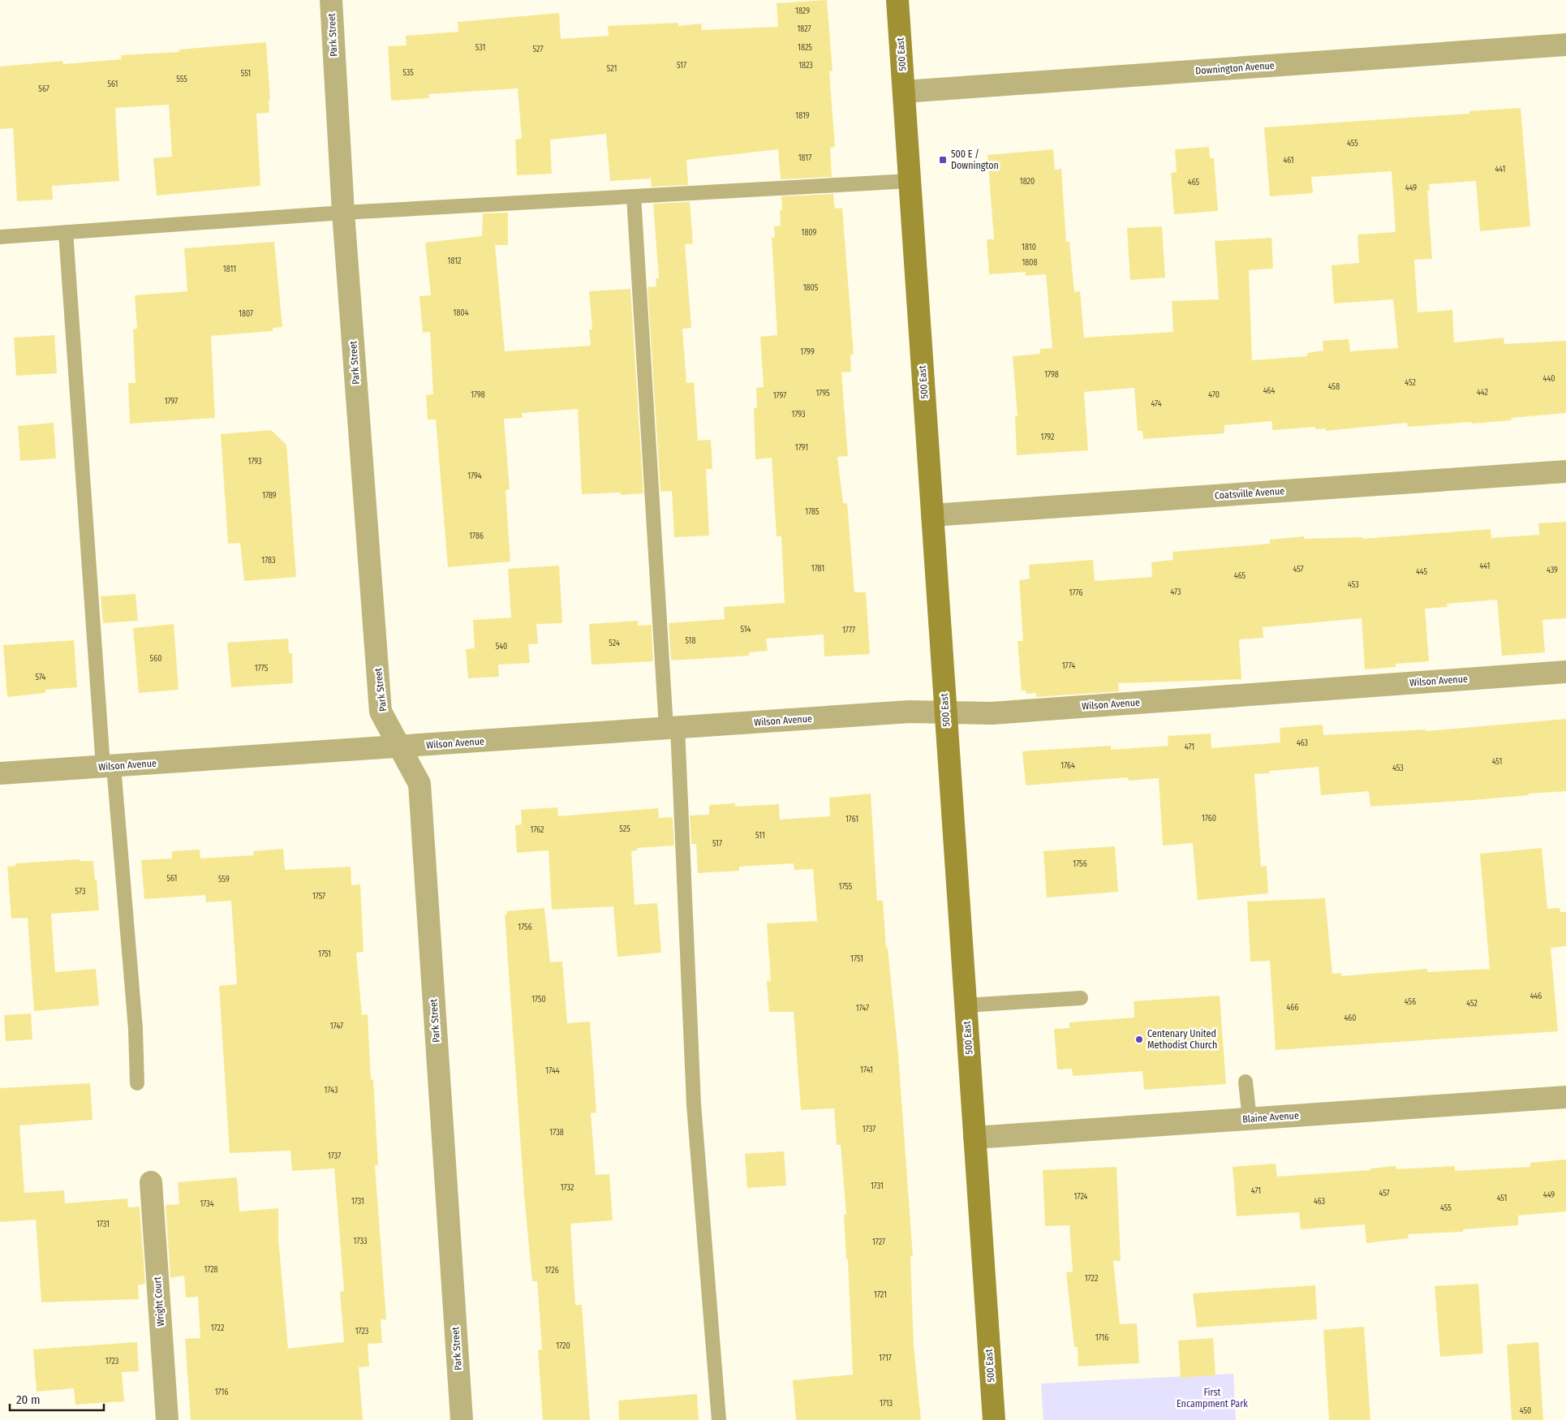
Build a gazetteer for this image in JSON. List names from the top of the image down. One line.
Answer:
{"streets":{"street":["Park Street","500 East","Downington Avenue","Coatsville Avenue","Wilson Avenue","Blaine Avenue","Wright Court"]},"crossings":[["Park Street","Wilson Avenue"],["500 East","Downington Avenue"],["500 East","Coatsville Avenue"],["500 East","Wilson Avenue"],["500 East","Blaine Avenue"]],"parks":["First Encampment Park"],"places":{"transit":["500 E / Downington"],"other":["Centenary United Methodist Church"]},"house_numbers":["1829","1827","531","1825","527","517","1823","521","535","551","555","561","567","1819","455","1817","461","441","1820","465","449","1809","1810","1812","1808","1811","1805","1804","1807","1799","1798","440","452","458","464","442","1795","1798","470","1797","1797","474","1793","1792","1791","1793","1794","1789","1785","1786","1783","441","1781","457","439","445","465","453","473","1776","514","1777","518","524","540","560","1774","1775","574","463","471","451","1764","453","1760","1761","525","1762","511","517","1756","561","559","1755","573","1757","1756","1751","1751","446","1750","456","452","466","1747","460","1747","1741","1744","1743","1737","1738","1737","1731","1732","471","457","449","1724","451","1731","463","1734","455","1731","1733","1727","1728","1726","1722","1721","1722","1723","1716","1720","1717","1723","1716","1713","450"],"scale_bar":"20 m"}
